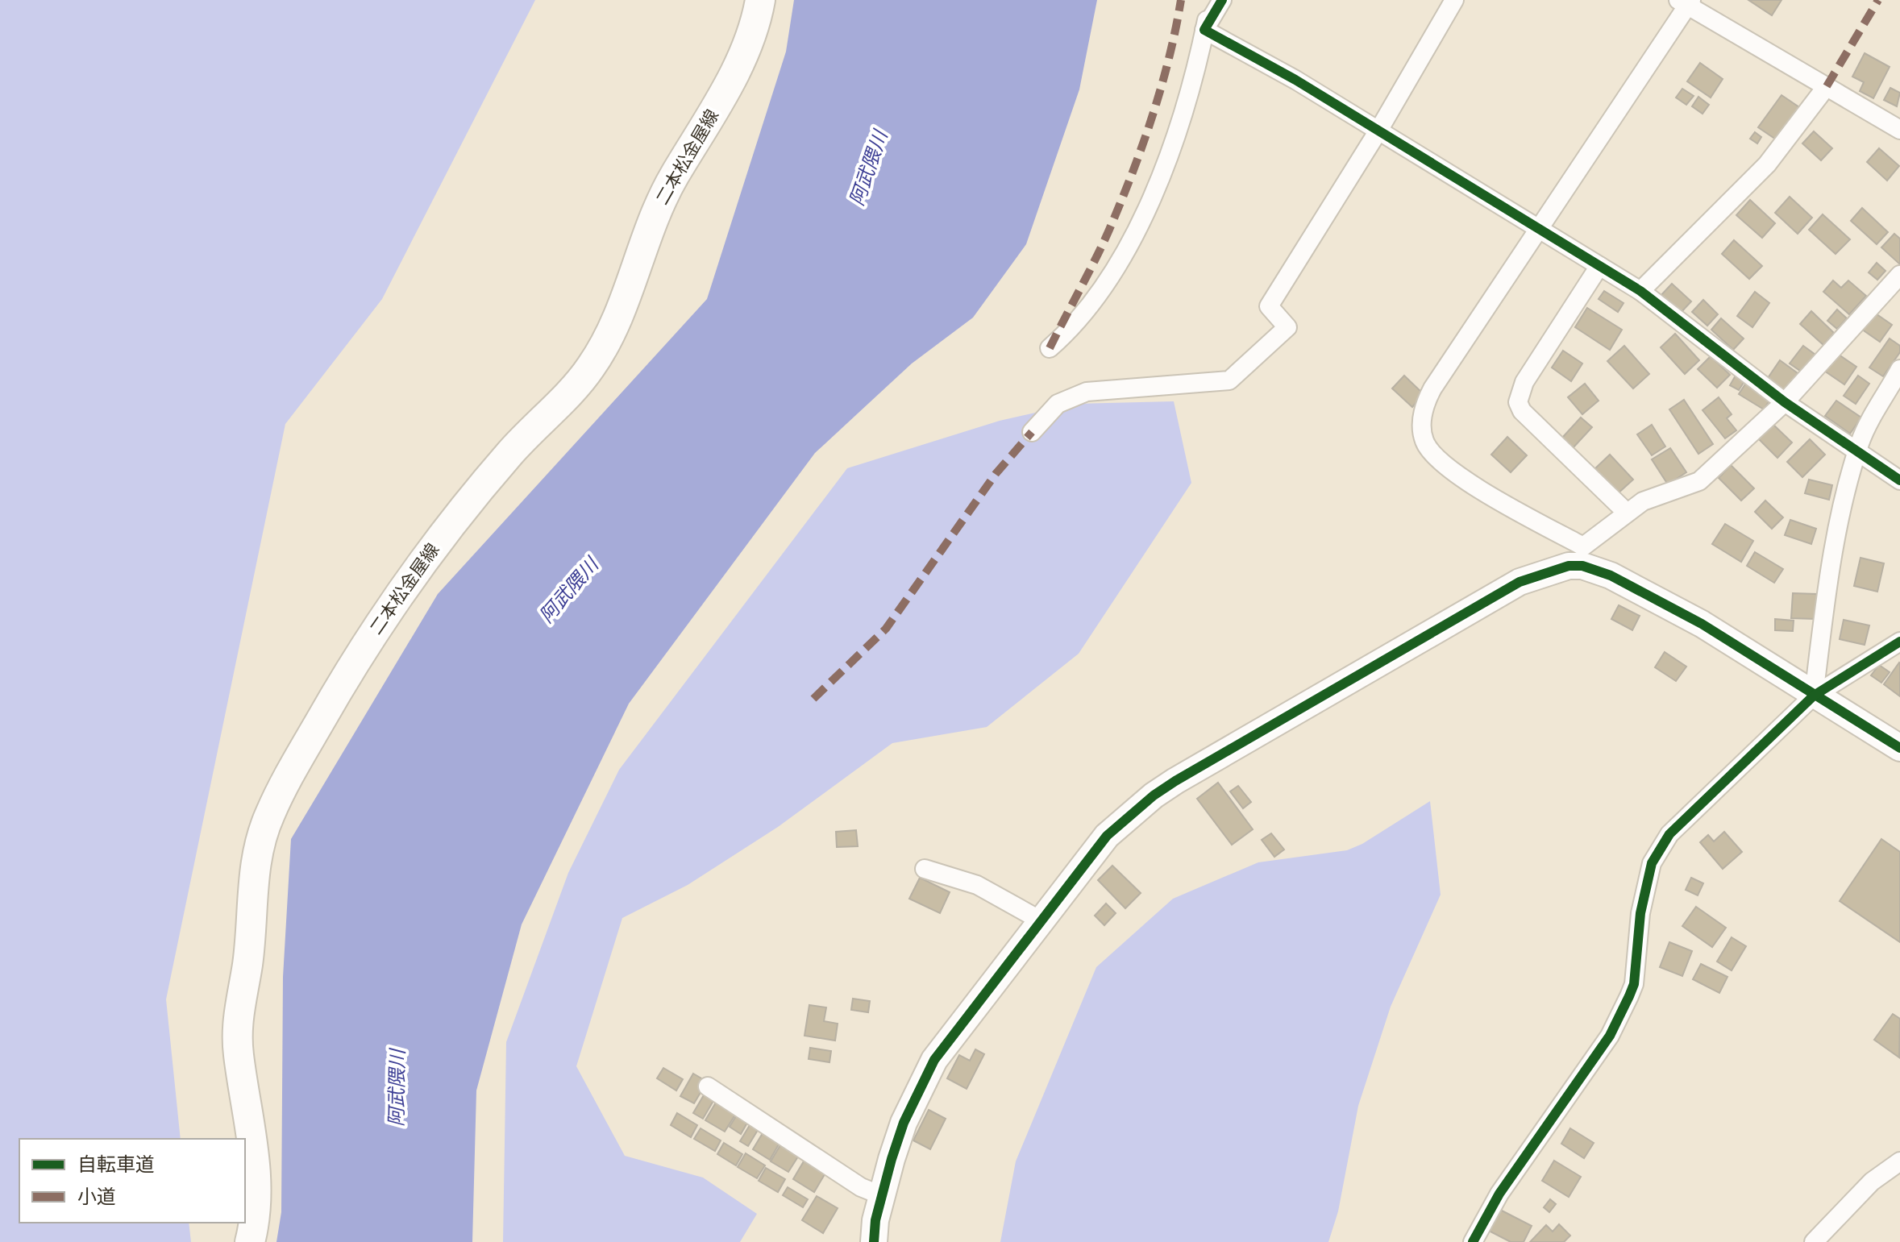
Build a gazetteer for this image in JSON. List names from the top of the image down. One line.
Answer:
{"streets":{"main road":["二本松金屋線"]},"water":["阿武隈川"],"legend":["自転車道","小道"]}
